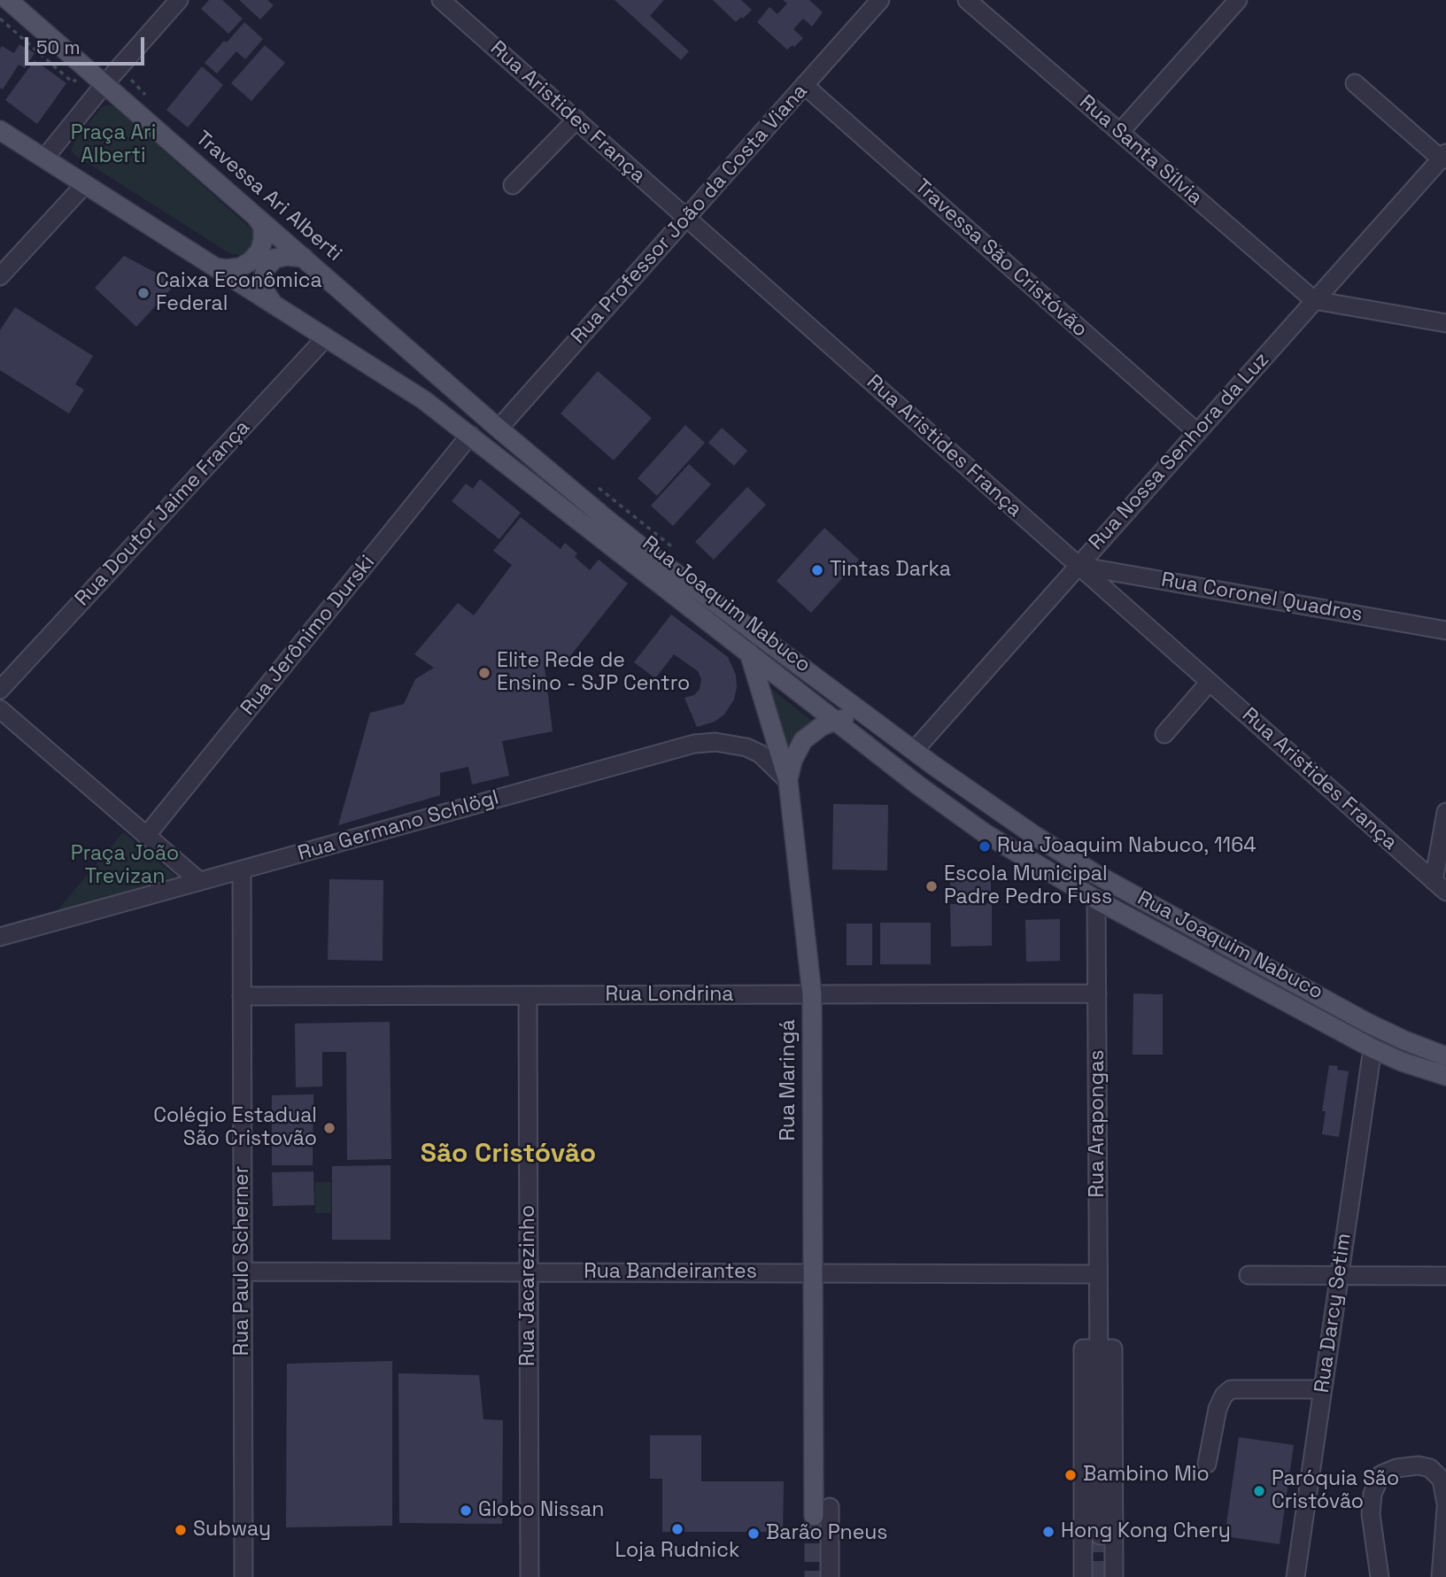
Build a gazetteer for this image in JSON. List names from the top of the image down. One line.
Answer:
{"streets":{"main road":["Travessa Ari Alberti","Rua Joaquim Nabuco","Rua Maringá"],"street":["Rua Aristides França","Rua Santa Sílvia","Rua Professor João da Costa Viana","Travessa São Cristóvão","Rua Nossa Senhora da Luz","Rua Doutor Jaime França","Rua Coronel Quadros","Rua Jerônimo Durski","Rua Germano Schlögl","Rua Londrina","Rua Arapongas","Rua Paulo Scherner","Rua Bandeirantes","Rua Jacarezinho","Rua Darcy Setim"]},"crossings":[["Rua Aristides França","Rua Professor João da Costa Viana"],["Rua Aristides França","Rua Nossa Senhora da Luz"],["Rua Aristides França","Rua Coronel Quadros"],["Rua Santa Sílvia","Rua Nossa Senhora da Luz"],["Travessa Ari Alberti","Rua Professor João da Costa Viana"],["Travessa Ari Alberti","Rua Joaquim Nabuco"],["Rua Professor João da Costa Viana","Travessa São Cristóvão"],["Rua Professor João da Costa Viana","Rua Joaquim Nabuco"],["Travessa São Cristóvão","Rua Nossa Senhora da Luz"],["Rua Nossa Senhora da Luz","Rua Coronel Quadros"],["Rua Nossa Senhora da Luz","Rua Joaquim Nabuco"],["Rua Doutor Jaime França","Rua Joaquim Nabuco"],["Rua Joaquim Nabuco","Rua Jerônimo Durski"],["Rua Joaquim Nabuco","Rua Maringá"],["Rua Joaquim Nabuco","Rua Arapongas"],["Rua Joaquim Nabuco","Rua Darcy Setim"],["Rua Germano Schlögl","Rua Maringá"],["Rua Germano Schlögl","Rua Paulo Scherner"],["Rua Londrina","Rua Maringá"],["Rua Londrina","Rua Arapongas"],["Rua Londrina","Rua Paulo Scherner"],["Rua Londrina","Rua Jacarezinho"],["Rua Maringá","Rua Bandeirantes"],["Rua Arapongas","Rua Bandeirantes"],["Rua Paulo Scherner","Rua Bandeirantes"],["Rua Bandeirantes","Rua Jacarezinho"]],"districts":["São Cristóvão"],"parks":["Praça Ari Alberti","Praça João Trevizan"],"places":["Caixa Econômica Federal","Tintas Darka","Elite Rede de Ensino - SJP Centro","Rua Joaquim Nabuco, 1164","Escola Municipal Padre Pedro Fuss","Colégio Estadual São Cristovão","Bambino Mio","Paróquia São Cristóvão","Globo Nissan","Loja Rudnick","Subway","Hong Kong Chery","Barão Pneus"],"scale_bar":"50 m"}
